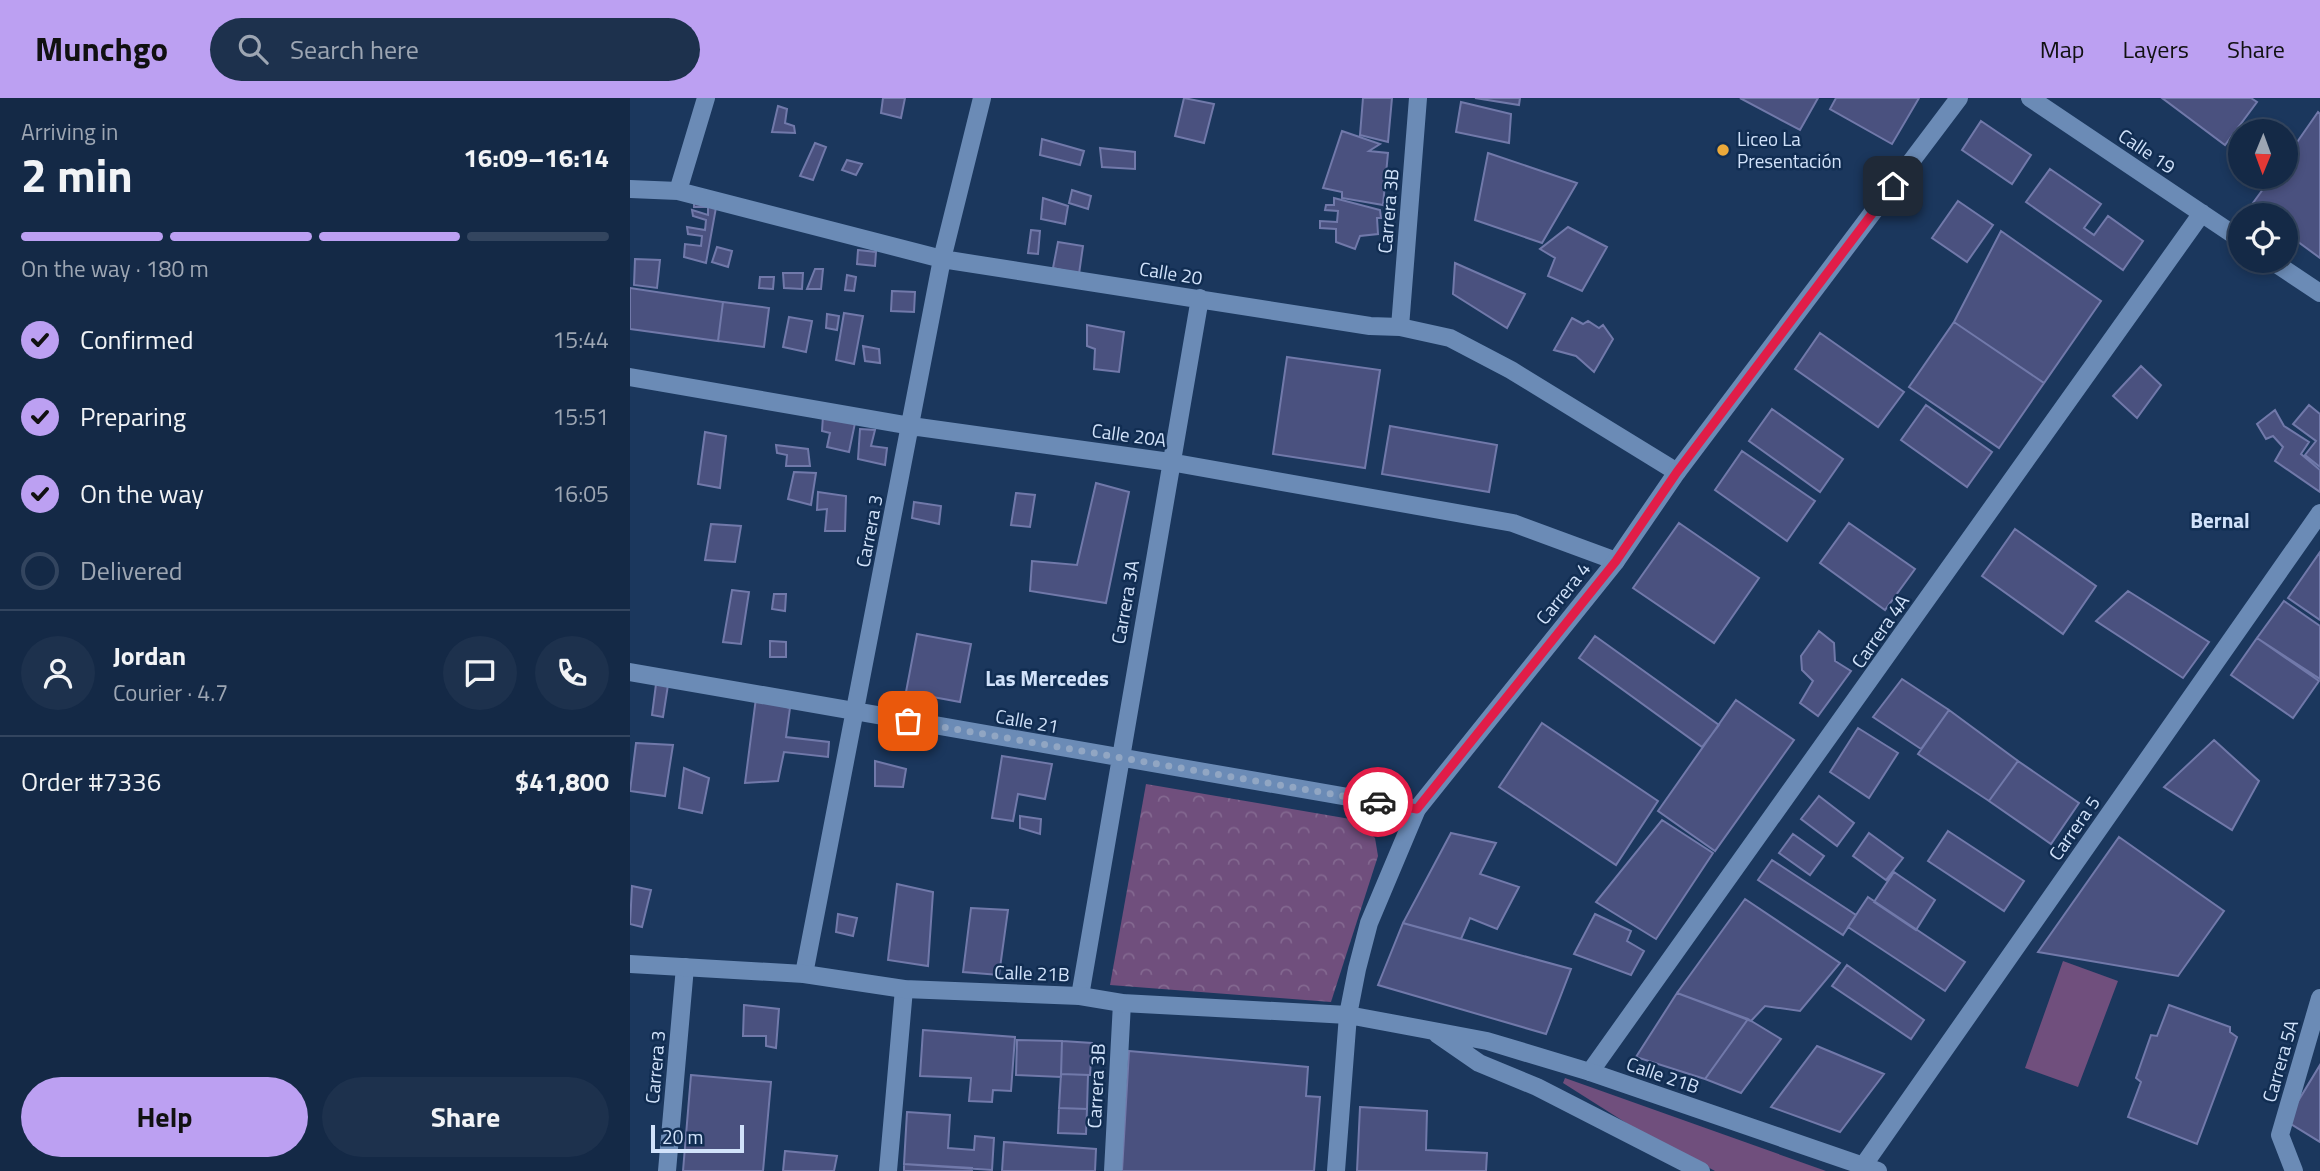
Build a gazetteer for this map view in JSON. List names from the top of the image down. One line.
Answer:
{"streets":{"street":["Calle 19","Carrera 3B","Calle 20","Calle 20A","Carrera 3","Carrera 4","Carrera 3A","Carrera 4A","Calle 21","Carrera 5","Calle 21B","Carrera 5A"]},"crossings":[["Calle 19","Carrera 4A"],["Carrera 3B","Calle 20"],["Carrera 3B","Calle 21B"],["Calle 20","Carrera 3"],["Calle 20","Carrera 4"],["Calle 20","Carrera 3A"],["Calle 20A","Carrera 3"],["Calle 20A","Carrera 4"],["Calle 20A","Carrera 3A"],["Carrera 3","Calle 21"],["Carrera 3","Calle 21B"],["Carrera 4","Calle 21"],["Carrera 4","Calle 21B"],["Carrera 3A","Calle 21"],["Carrera 3A","Calle 21B"],["Carrera 4A","Calle 21B"],["Carrera 5","Calle 21B"]],"districts":["Bernal","Las Mercedes"],"places":["Liceo La Presentación"],"scale_bar":"20 m","north":"bottom","page":{"header":"Munchgo","search":"Search here","nav":["Map","Layers","Share"],"heading":["2 min","Arriving in","16:09–16:14"],"panel":["Jordan","Courier · 4.7","Order #7336","$41,800"],"bar":"On the way · 180 m","list":[["Confirmed","15:44"],["Preparing","15:51"],["On the way","16:05"],"Delivered"],"buttons":["Help","Share"],"scale":"20 m"}}
